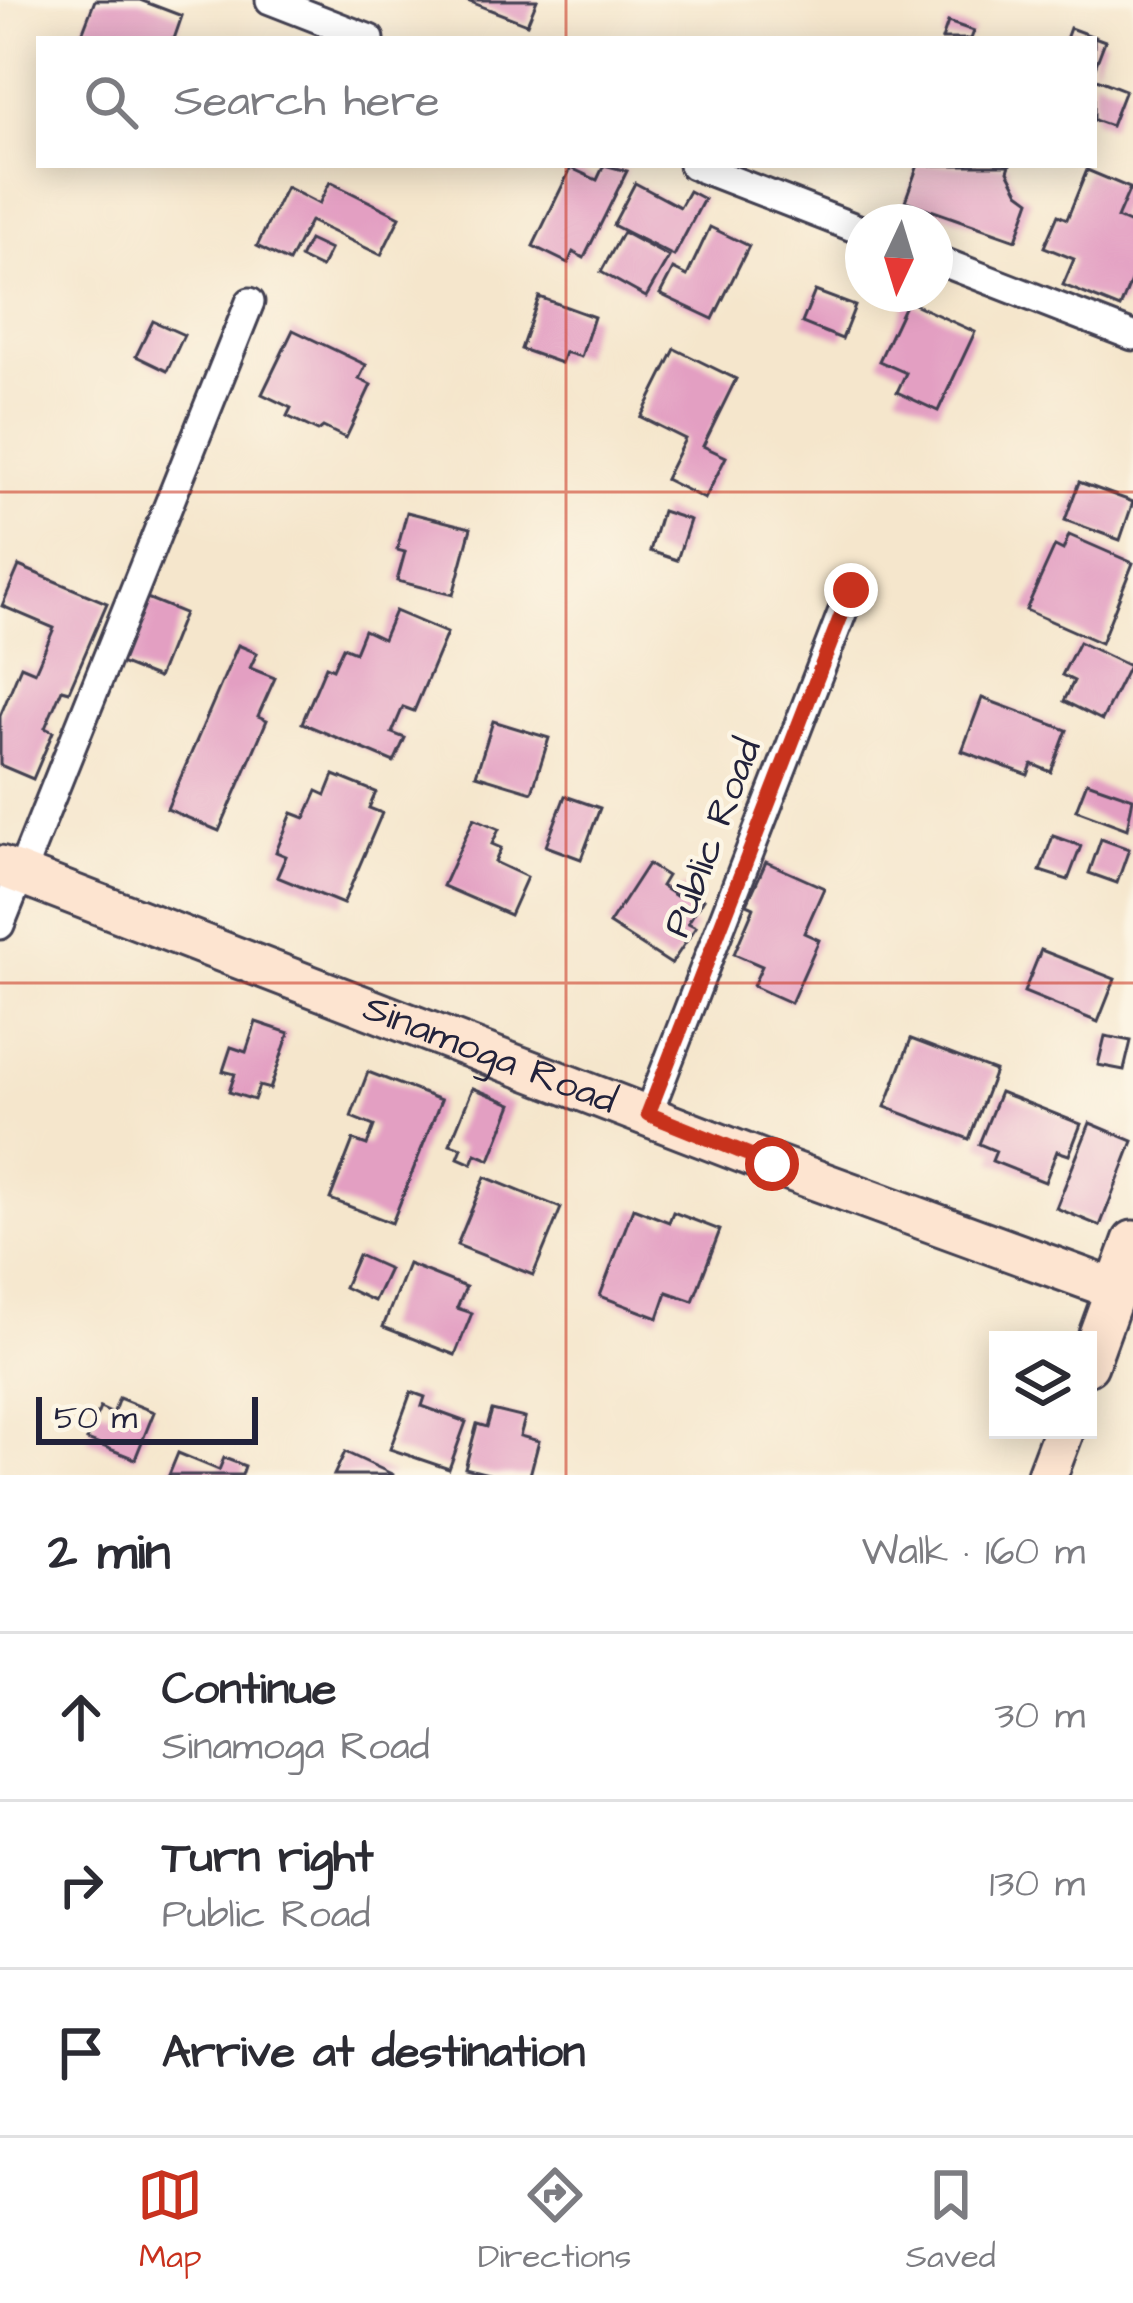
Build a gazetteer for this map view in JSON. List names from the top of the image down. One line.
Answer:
{"streets":{"street":["Public Road","Sinamoga Road"]},"crossings":[["Public Road","Sinamoga Road"]],"scale_bar":"50 m","north":"bottom","page":{"search":"Search here","scale":"50 m","heading":["2 min","Walk · 160 m"],"list":[["Continue","Sinamoga Road","30 m"],["Turn right","Public Road","130 m"],"Arrive at destination"],"nav":["Map","Directions","Saved"]}}
